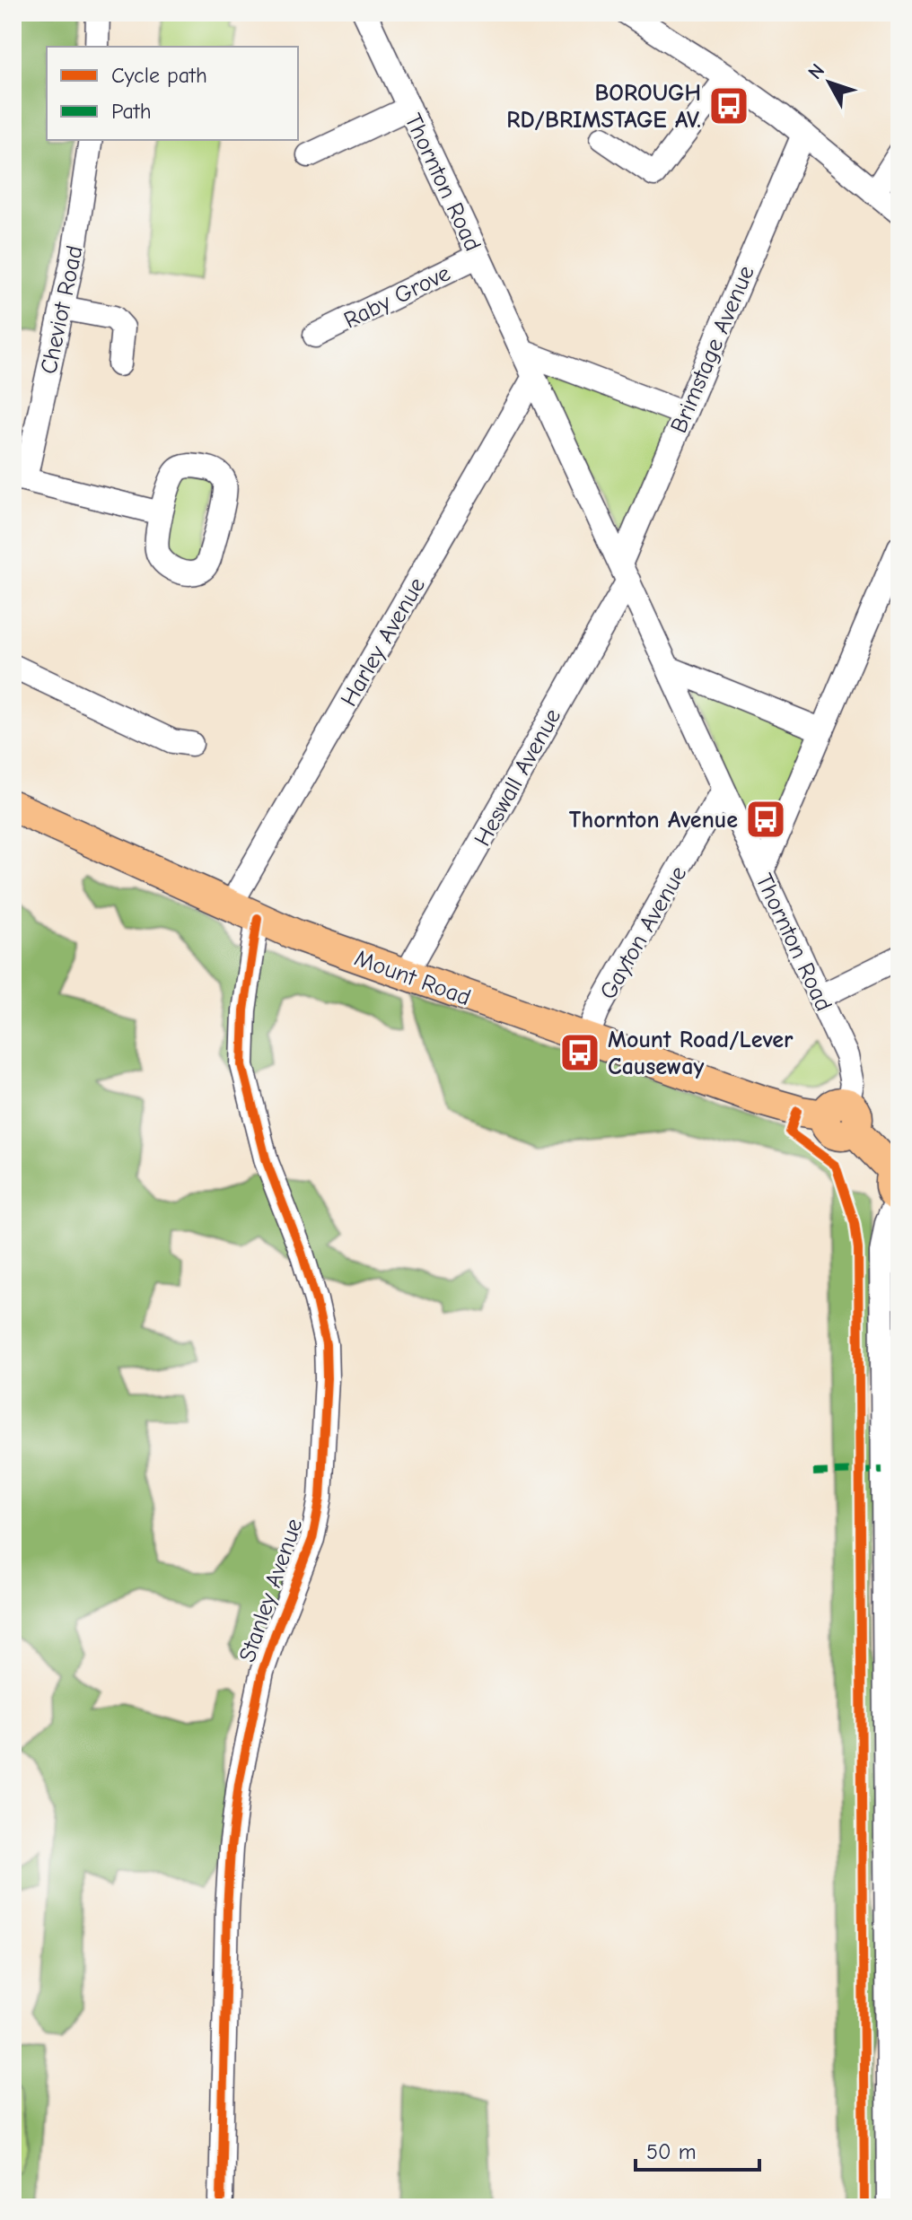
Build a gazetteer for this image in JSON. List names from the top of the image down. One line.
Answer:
{"streets":{"main road":["Mount Road"],"street":["Thornton Road","Raby Grove","Cheviot Road","Brimstage Avenue","Harley Avenue","Heswall Avenue","Gayton Avenue","Stanley Avenue"]},"crossings":[["Thornton Road","Raby Grove"],["Thornton Road","Brimstage Avenue"],["Thornton Road","Harley Avenue"],["Thornton Road","Heswall Avenue"],["Thornton Road","Gayton Avenue"],["Thornton Road","Mount Road"],["Brimstage Avenue","Heswall Avenue"],["Harley Avenue","Mount Road"],["Harley Avenue","Stanley Avenue"],["Heswall Avenue","Mount Road"],["Gayton Avenue","Mount Road"],["Mount Road","Stanley Avenue"]],"places":{"bus stop":["BOROUGH RD/BRIMSTAGE AV.","Thornton Avenue","Mount Road/Lever Causeway"]},"legend":["Cycle path","Path"],"scale_bar":"50 m","north":"top left"}
